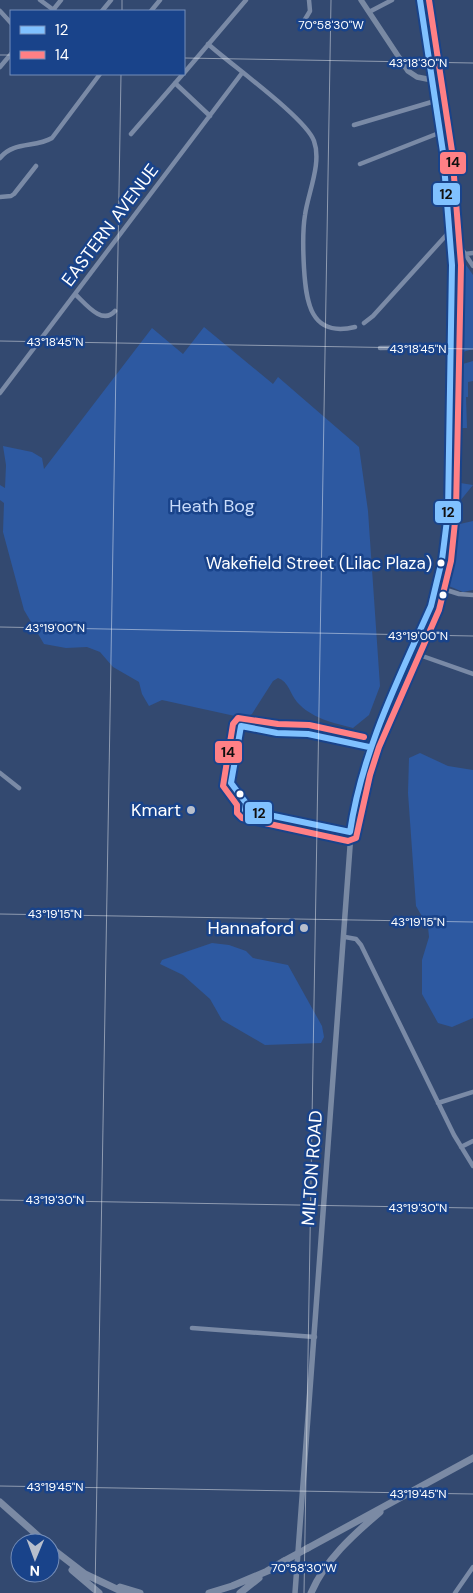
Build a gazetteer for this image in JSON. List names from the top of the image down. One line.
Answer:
{"streets":{"main road":["MILTON ROAD"],"street":["EASTERN AVENUE"]},"parks":["Heath Bog"],"places":["Wakefield Street (Lilac Plaza)","Kmart","Hannaford"],"lines":["transit line 12","transit line 14"],"legend":["12","14"],"north":"bottom","coordinates":["70°58'30\"W","43°18'30\"N","43°18'45\"N","43°19'00\"N","43°19'15\"N","43°19'30\"N","43°19'45\"N"]}
